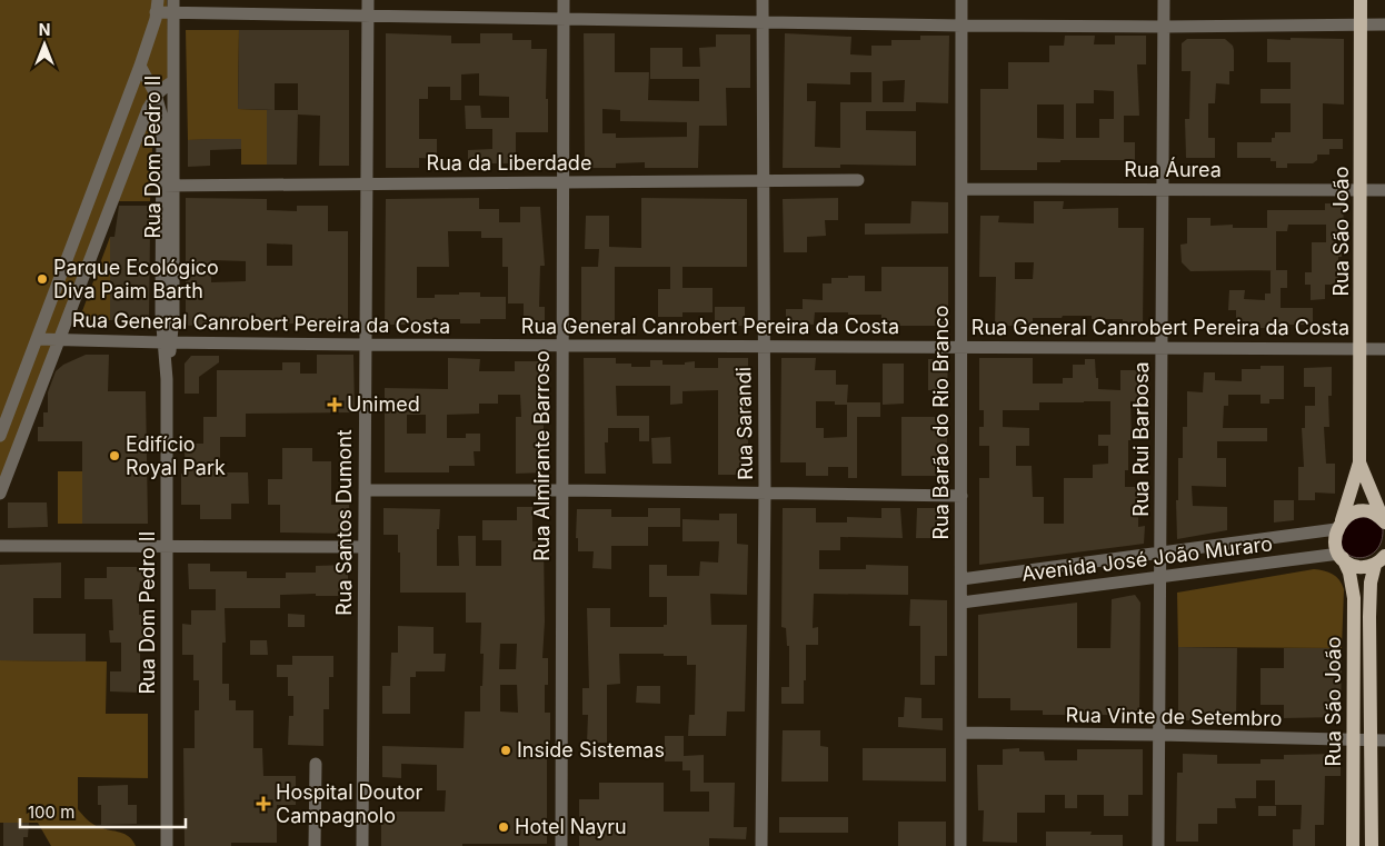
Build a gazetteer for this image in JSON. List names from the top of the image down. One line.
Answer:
{"streets":{"main road":["Rua São João"],"street":["Rua Dom Pedro II","Rua da Liberdade","Rua Áurea","Rua General Canrobert Pereira da Costa","Rua Barão do Rio Branco","Rua Sarandi","Rua Rui Barbosa","Rua Almirante Barroso","Rua Santos Dumont","Avenida José João Muraro","Rua Vinte de Setembro"]},"crossings":[["Rua Dom Pedro II","Rua da Liberdade"],["Rua Dom Pedro II","Rua General Canrobert Pereira da Costa"],["Rua da Liberdade","Rua Sarandi"],["Rua da Liberdade","Rua Almirante Barroso"],["Rua da Liberdade","Rua Santos Dumont"],["Rua Áurea","Rua São João"],["Rua Áurea","Rua Barão do Rio Branco"],["Rua Áurea","Rua Rui Barbosa"],["Rua São João","Rua General Canrobert Pereira da Costa"],["Rua São João","Avenida José João Muraro"],["Rua São João","Rua Vinte de Setembro"],["Rua General Canrobert Pereira da Costa","Rua Barão do Rio Branco"],["Rua General Canrobert Pereira da Costa","Rua Sarandi"],["Rua General Canrobert Pereira da Costa","Rua Rui Barbosa"],["Rua General Canrobert Pereira da Costa","Rua Almirante Barroso"],["Rua General Canrobert Pereira da Costa","Rua Santos Dumont"],["Rua Barão do Rio Branco","Avenida José João Muraro"],["Rua Barão do Rio Branco","Rua Vinte de Setembro"],["Rua Rui Barbosa","Avenida José João Muraro"],["Rua Rui Barbosa","Rua Vinte de Setembro"]],"places":{"other":["Parque Ecológico Diva Paim Barth","Edifício Royal Park","Inside Sistemas","Hotel Nayru"],"health":["Unimed","Hospital Doutor Campagnolo"]},"scale_bar":"100 m","north":"top"}
